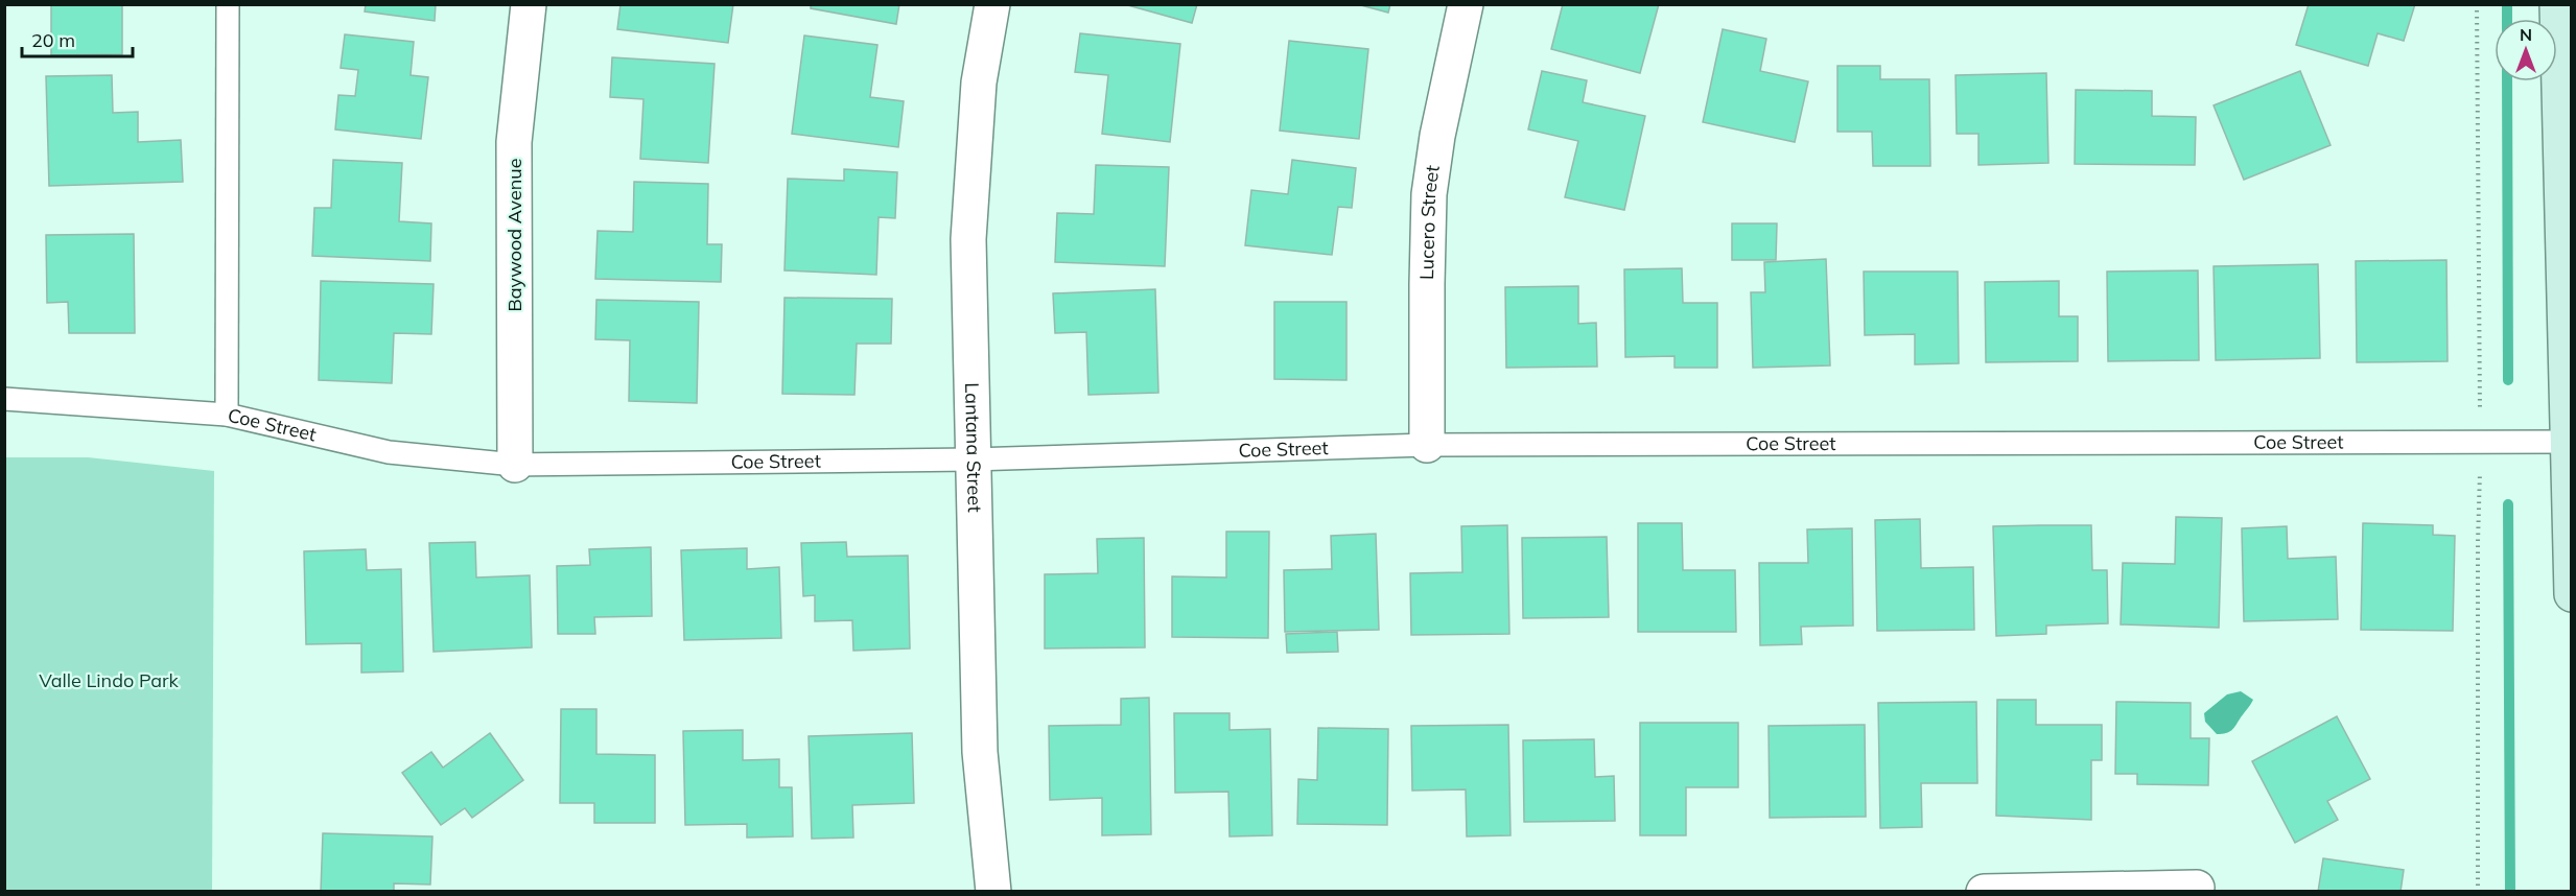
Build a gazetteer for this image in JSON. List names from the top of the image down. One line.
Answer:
{"streets":{"street":["Lucero Street","Baywood Avenue","Lantana Street"],"lane":["Coe Street"]},"crossings":[["Lucero Street","Coe Street"],["Baywood Avenue","Coe Street"],["Coe Street","Lantana Street"]],"parks":["Valle Lindo Park"],"scale_bar":"20 m","north":"top"}
